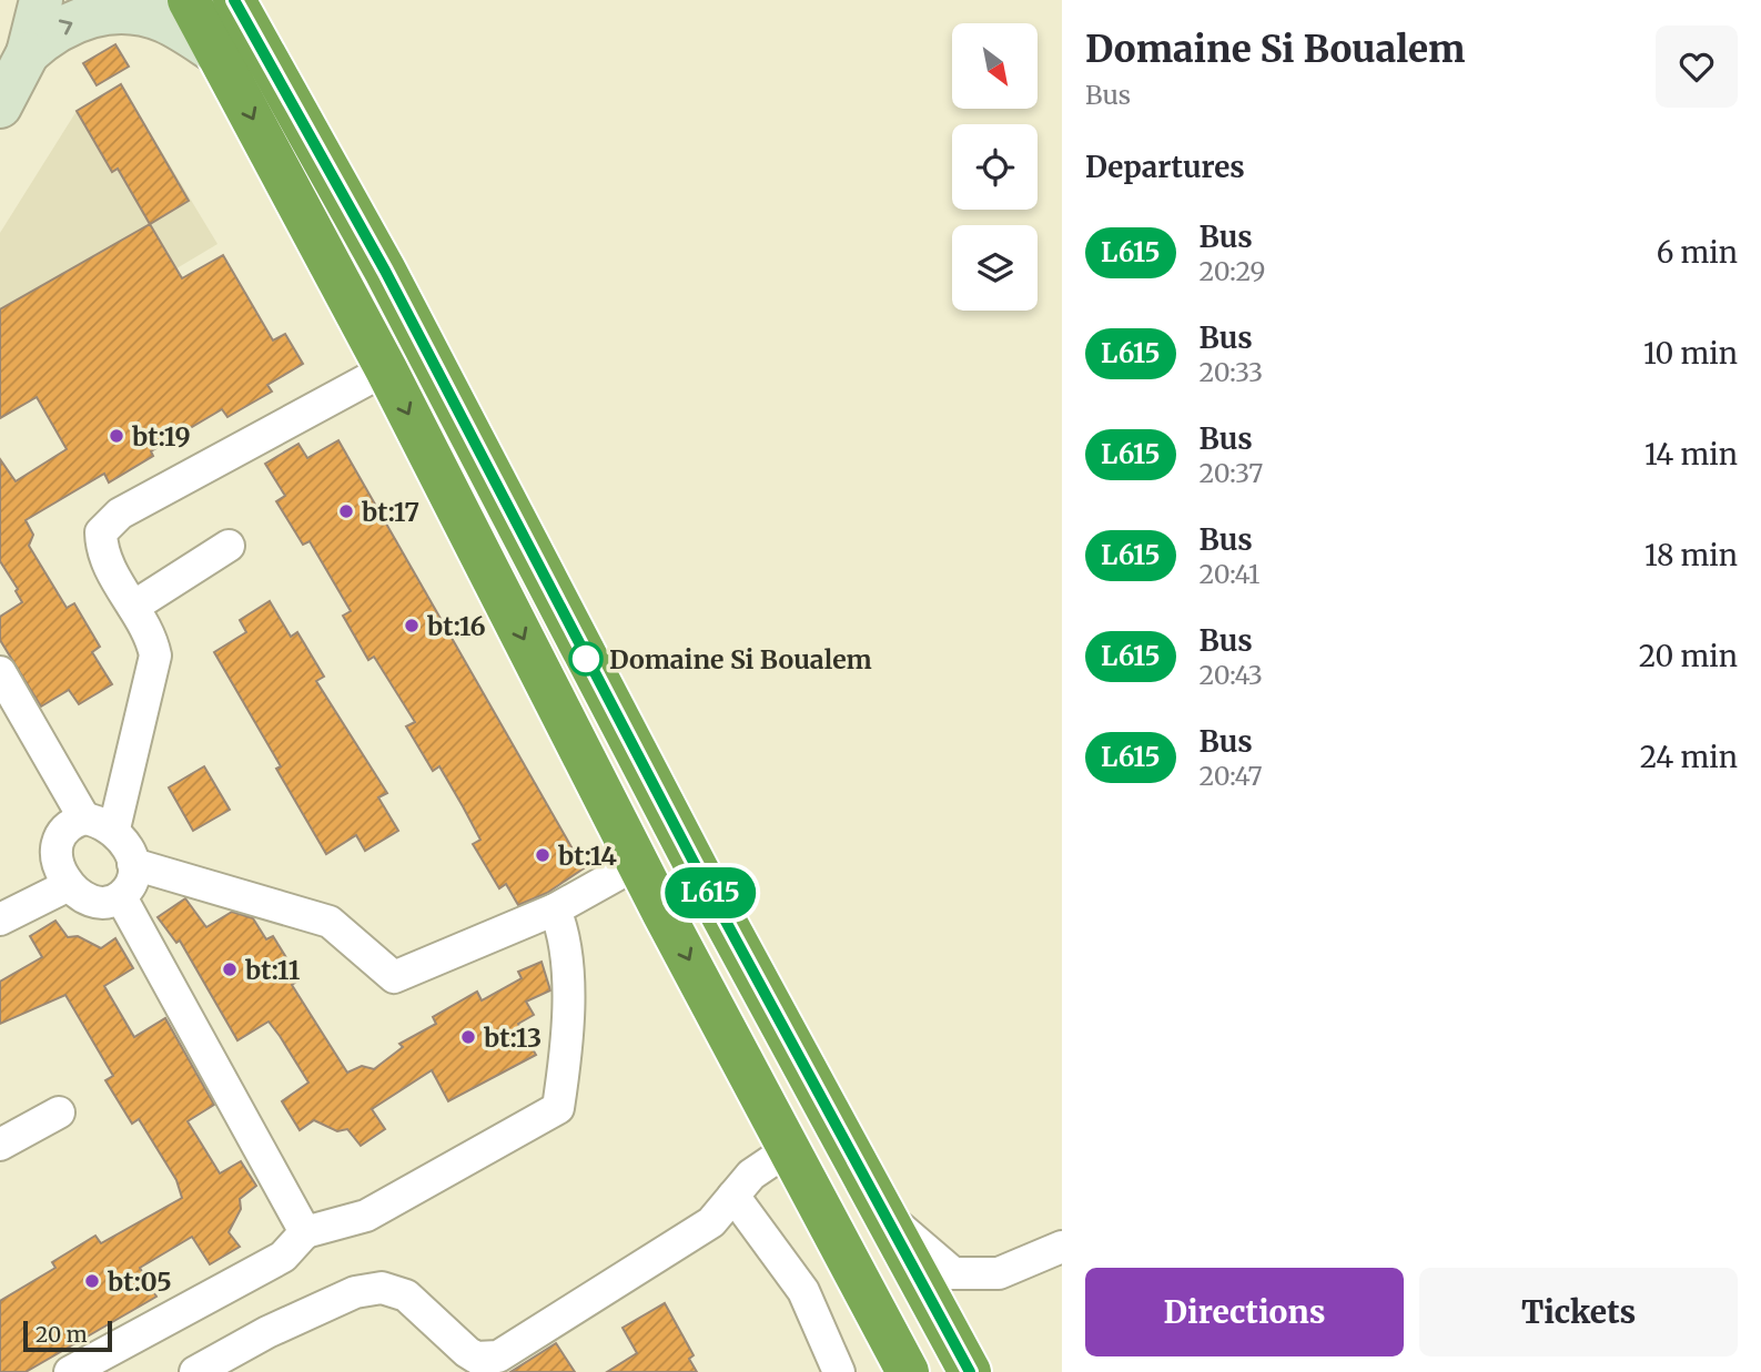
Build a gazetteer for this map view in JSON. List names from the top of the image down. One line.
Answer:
{"places":["bt:19","bt:17","bt:16","Domaine Si Boualem","bt:14","bt:11","bt:13","bt:05"],"lines":["bus line L615"],"scale_bar":"20 m","north":"bottom right","page":{"on_map":"L615","heading":[["Domaine Si Boualem","Bus"],"Departures"],"list":[{"mark":"L615","name":"Bus","note":"20:29","value":"6 min"},{"mark":"L615","name":"Bus","note":"20:33","value":"10 min"},{"mark":"L615","name":"Bus","note":"20:37","value":"14 min"},{"mark":"L615","name":"Bus","note":"20:41","value":"18 min"},{"mark":"L615","name":"Bus","note":"20:43","value":"20 min"},{"mark":"L615","name":"Bus","note":"20:47","value":"24 min"}],"buttons":["Directions","Tickets"],"scale":"20 m"}}
